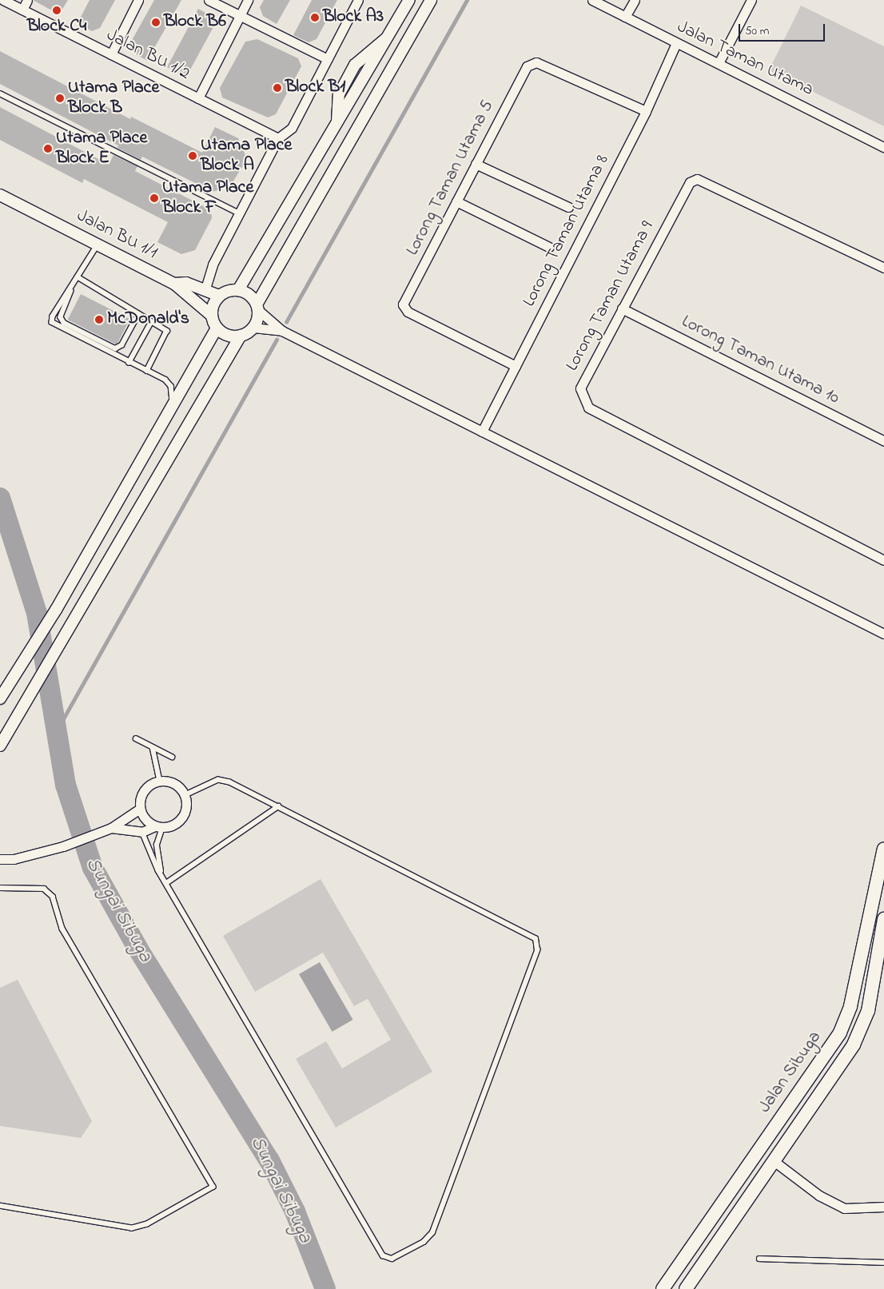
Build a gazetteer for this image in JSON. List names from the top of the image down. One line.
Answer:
{"streets":{"main road":["Jalan Sibuga"],"street":["Jalan BU 1/2","Jalan Taman Utama","Lorong Taman Utama 5","Lorong Taman Utama 8","Jalan BU 1/1","Lorong Taman Utama 9","Lorong Taman Utama 10"]},"crossings":[["Jalan Taman Utama","Lorong Taman Utama 8"],["Lorong Taman Utama 5","Lorong Taman Utama 8"],["Lorong Taman Utama 9","Lorong Taman Utama 10"]],"water":["Sungai Sibuga"],"places":["Block C4","Block A3","Block B6","Block B1","Utama Place Block B","Utama Place Block E","Utama Place Block A","Utama Place Block F","McDonald's"],"scale_bar":"50 m"}
